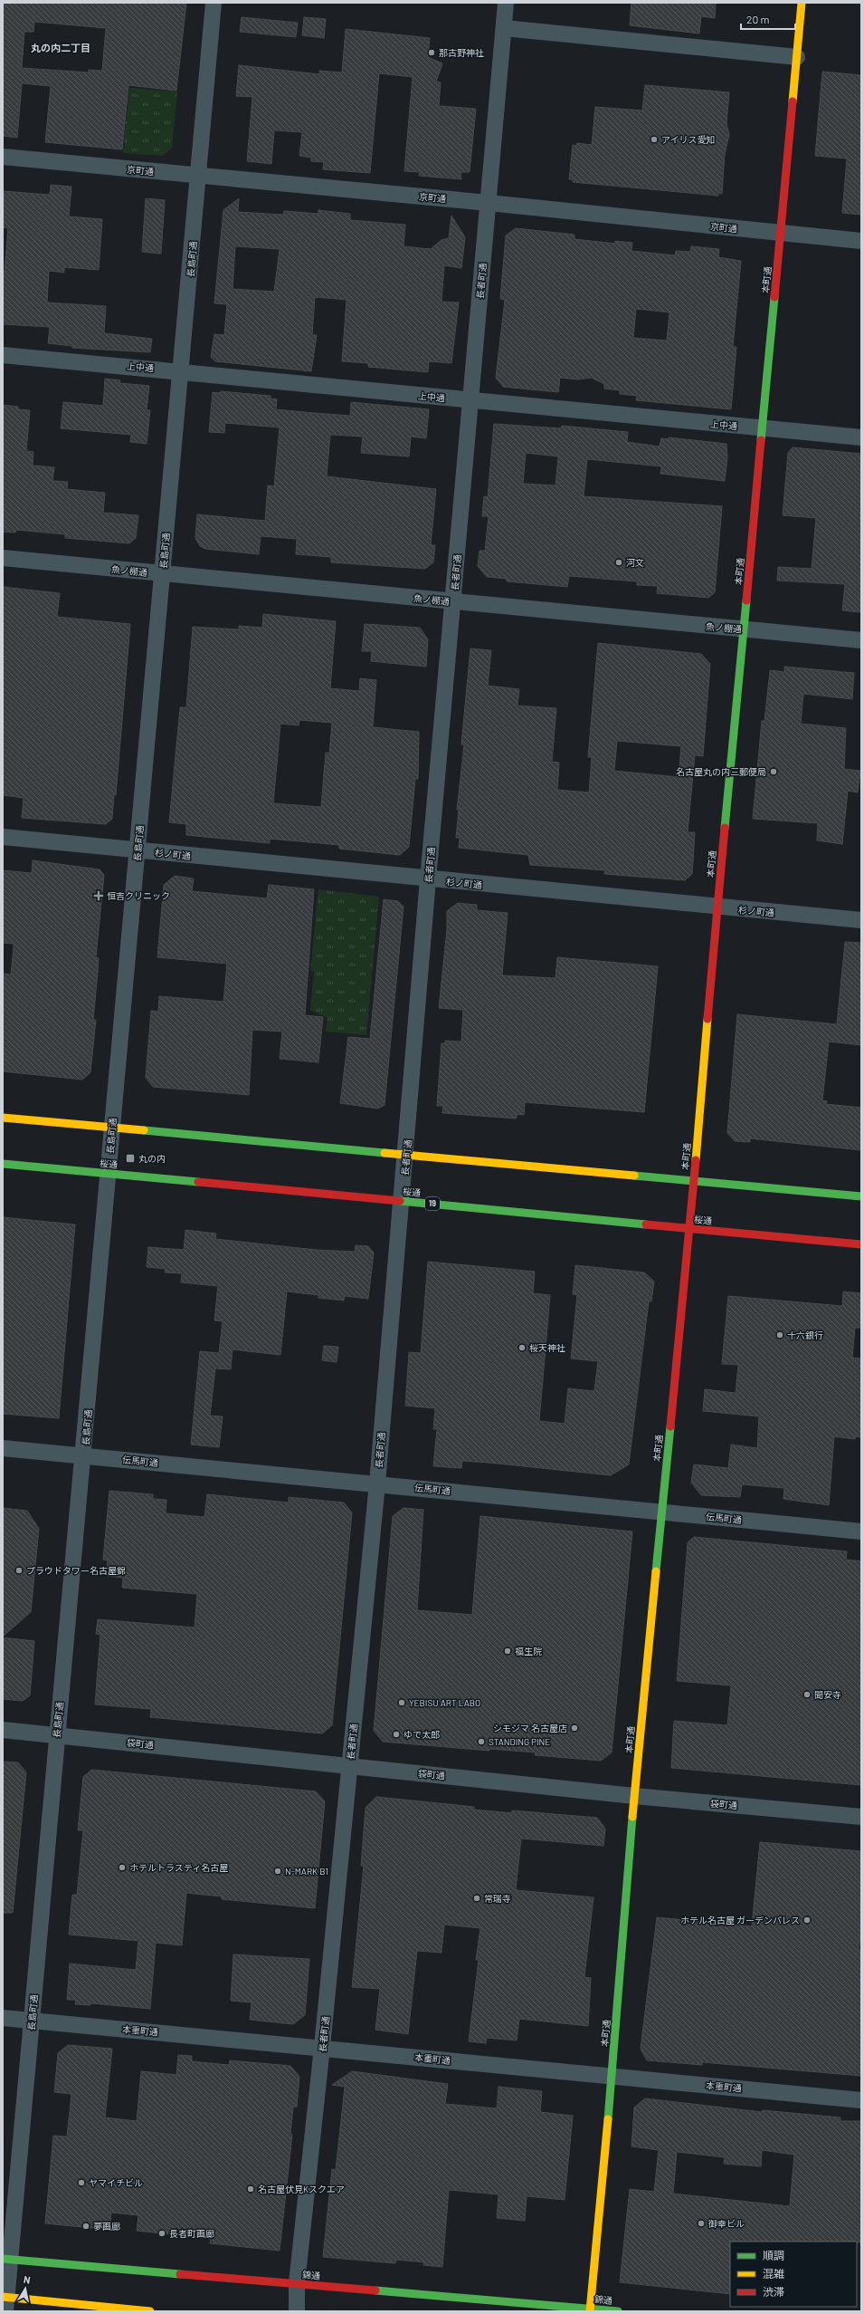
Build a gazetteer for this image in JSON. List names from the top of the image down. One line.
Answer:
{"streets":{"main road":["本町通","桜通","19","錦通"],"street":["京町通","長島町通","長者町通","上中通","魚ノ棚通","杉ノ町通","伝馬町通","袋町通","本重町通"]},"crossings":[["京町通","長島町通"],["京町通","本町通"],["京町通","長者町通"],["長島町通","上中通"],["長島町通","魚ノ棚通"],["長島町通","杉ノ町通"],["長島町通","桜通"],["長島町通","伝馬町通"],["長島町通","袋町通"],["長島町通","本重町通"],["長島町通","錦通"],["本町通","上中通"],["本町通","魚ノ棚通"],["本町通","杉ノ町通"],["本町通","桜通"],["本町通","伝馬町通"],["本町通","袋町通"],["本町通","本重町通"],["本町通","錦通"],["長者町通","上中通"],["長者町通","魚ノ棚通"],["長者町通","杉ノ町通"],["長者町通","桜通"],["長者町通","伝馬町通"],["長者町通","袋町通"],["長者町通","本重町通"],["長者町通","錦通"]],"districts":["丸の内二丁目"],"places":{"other":["那古野神社","アイリス愛知","河文","名古屋丸の内三郵便局","十六銀行","桜天神社","プラウドタワー名古屋錦","福生院","聞安寺","YEBISU ART LABO","シモジマ 名古屋店","ゆで太郎","STANDING PINE","ホテルトラスティ名古屋","N-MARK B1","常瑞寺","ホテル名古屋 ガーデンパレス","ヤマイチビル","名古屋伏見Kスクエア","御幸ビル","夢画廊","長者町画廊"],"health":["恒吉クリニック"],"transit":["丸の内"]},"legend":["順調","混雑","渋滞"],"scale_bar":"20 m","north":"top"}
